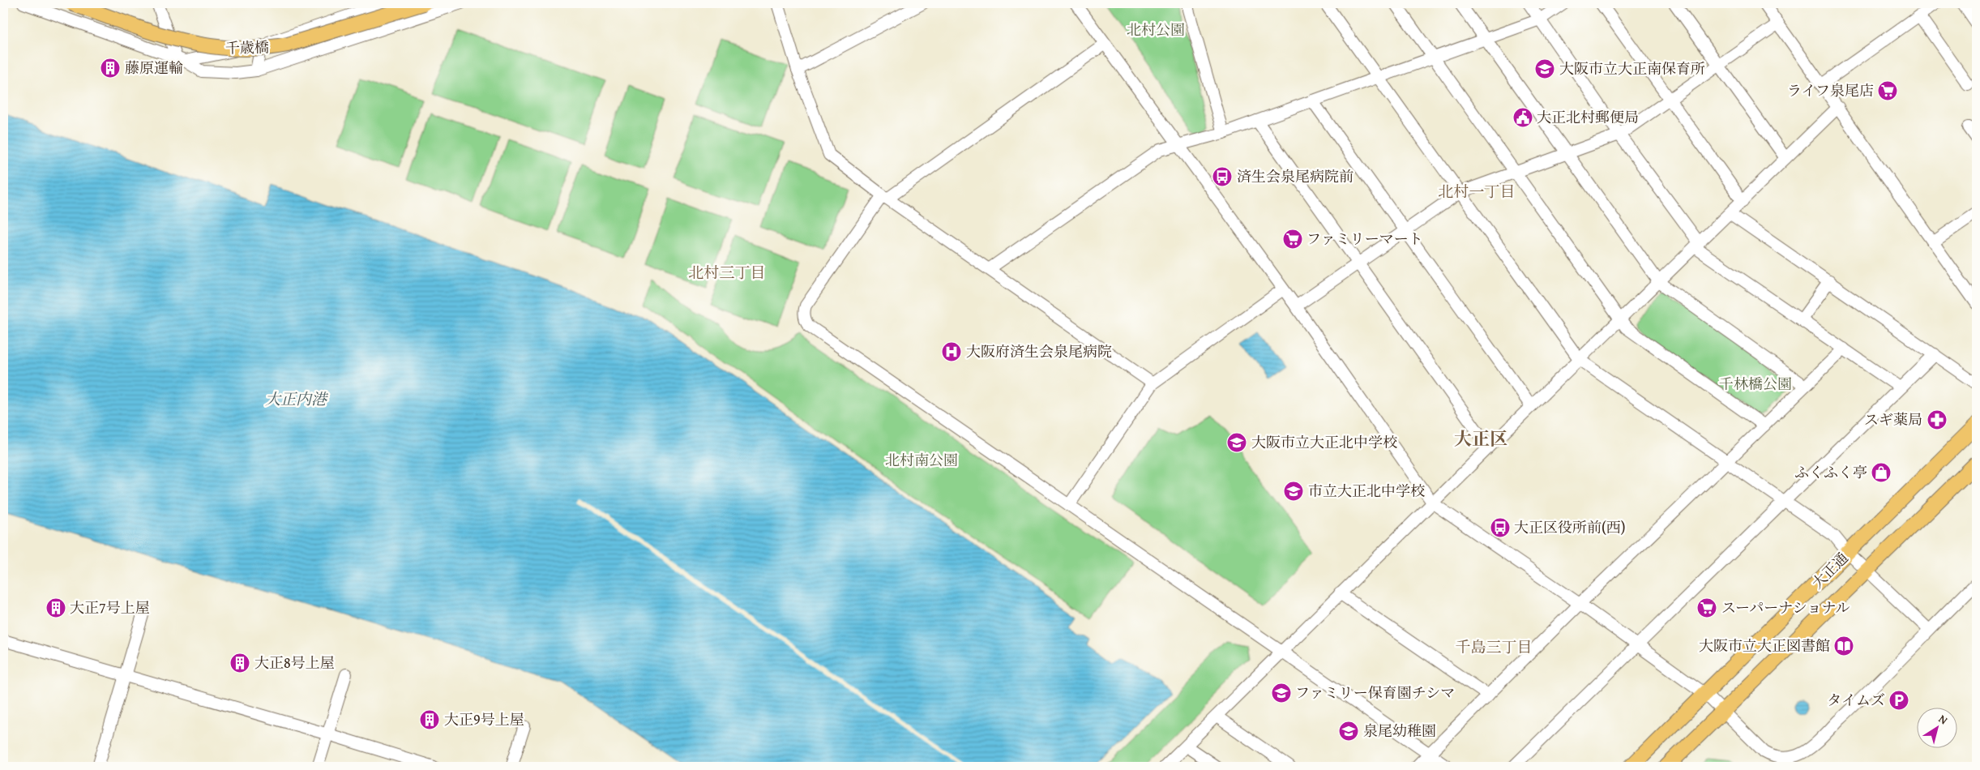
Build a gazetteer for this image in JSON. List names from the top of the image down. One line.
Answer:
{"streets":{"main road":["千歳橋","大正通"]},"districts":["北村一丁目","北村三丁目","大正区","千島三丁目"],"water":["大正内港"],"parks":["北村公園","千林橋公園","北村南公園"],"places":{"building":["藤原運輸","大正7号上屋","大正8号上屋","大正9号上屋"],"school or university":["大阪市立大正南保育所","大阪市立大正北中学校","市立大正北中学校","ファミリー保育園チシマ","泉尾幼稚園"],"supermarket":["ライフ泉尾店","ファミリーマート","スーパーナショナル"],"public building":["大正北村郵便局"],"bus stop":["済生会泉尾病院前","大正区役所前(西)"],"hospital":["大阪府済生会泉尾病院"],"pharmacy":["スギ薬局"],"shop":["ふくふく亭"],"library":["大阪市立大正図書館"],"parking":["タイムズ"]},"north":"top right"}
